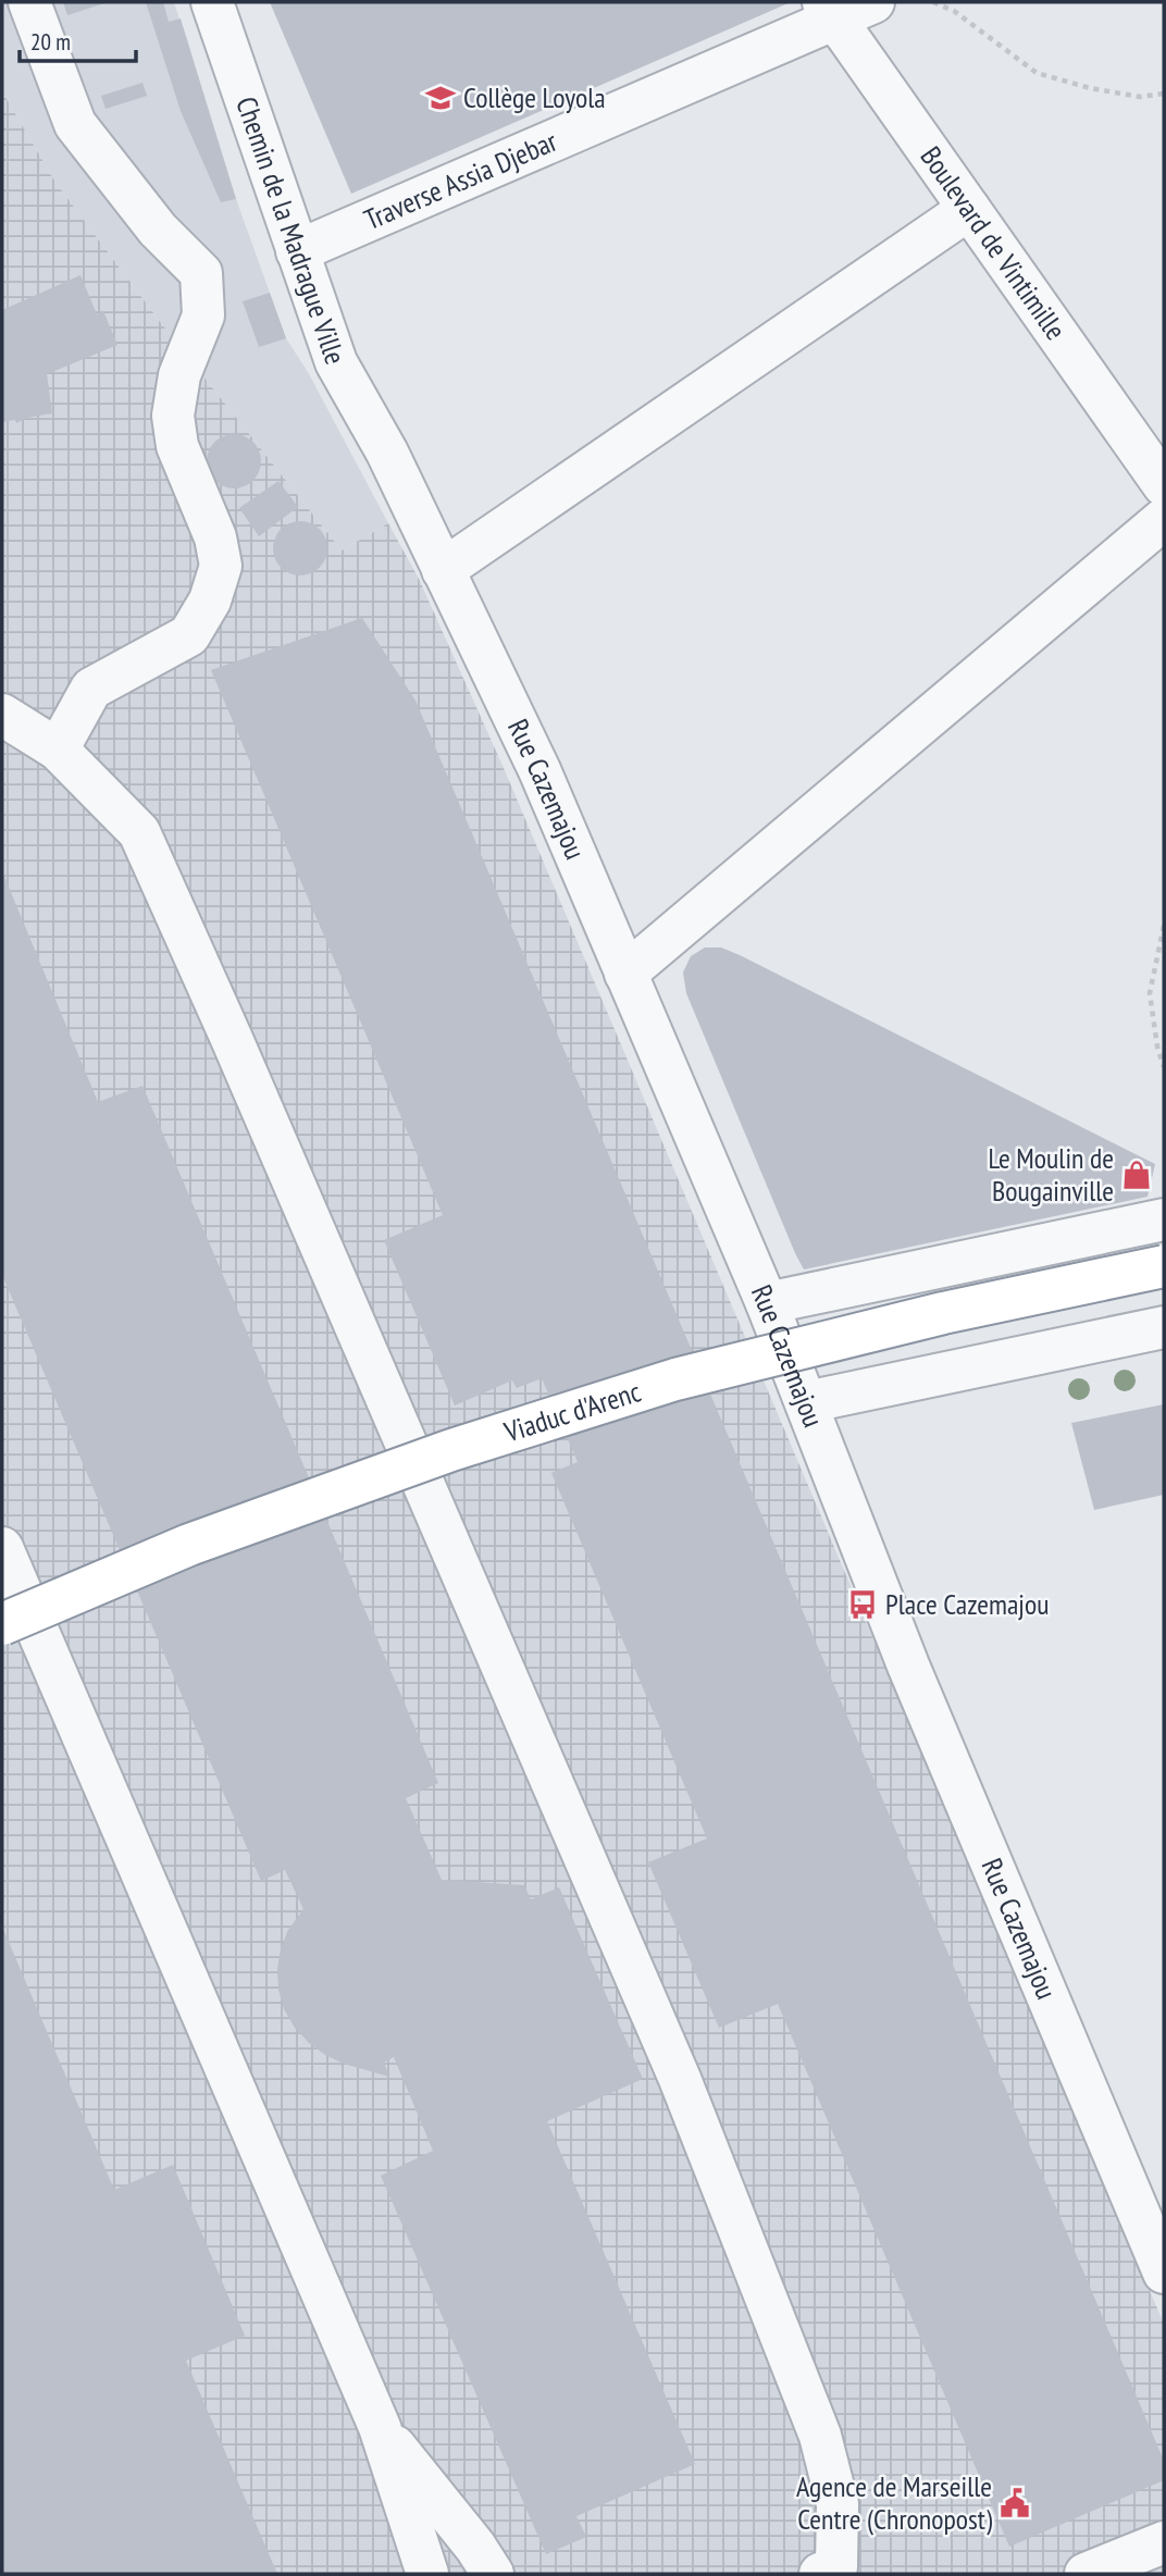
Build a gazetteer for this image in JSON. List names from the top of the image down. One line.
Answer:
{"streets":{"highway":["Viaduc d'Arenc"],"street":["Traverse Assia Djebar","Chemin de la Madrague Ville","Boulevard de Vintimille","Rue Cazemajou"]},"crossings":[["Traverse Assia Djebar","Chemin de la Madrague Ville"],["Traverse Assia Djebar","Boulevard de Vintimille"],["Chemin de la Madrague Ville","Rue Cazemajou"]],"places":{"school or university":["Collège Loyola"],"shop":["Le Moulin de Bougainville"],"bus stop":["Place Cazemajou"],"public building":["Agence de Marseille Centre (Chronopost)"]},"scale_bar":"20 m"}
